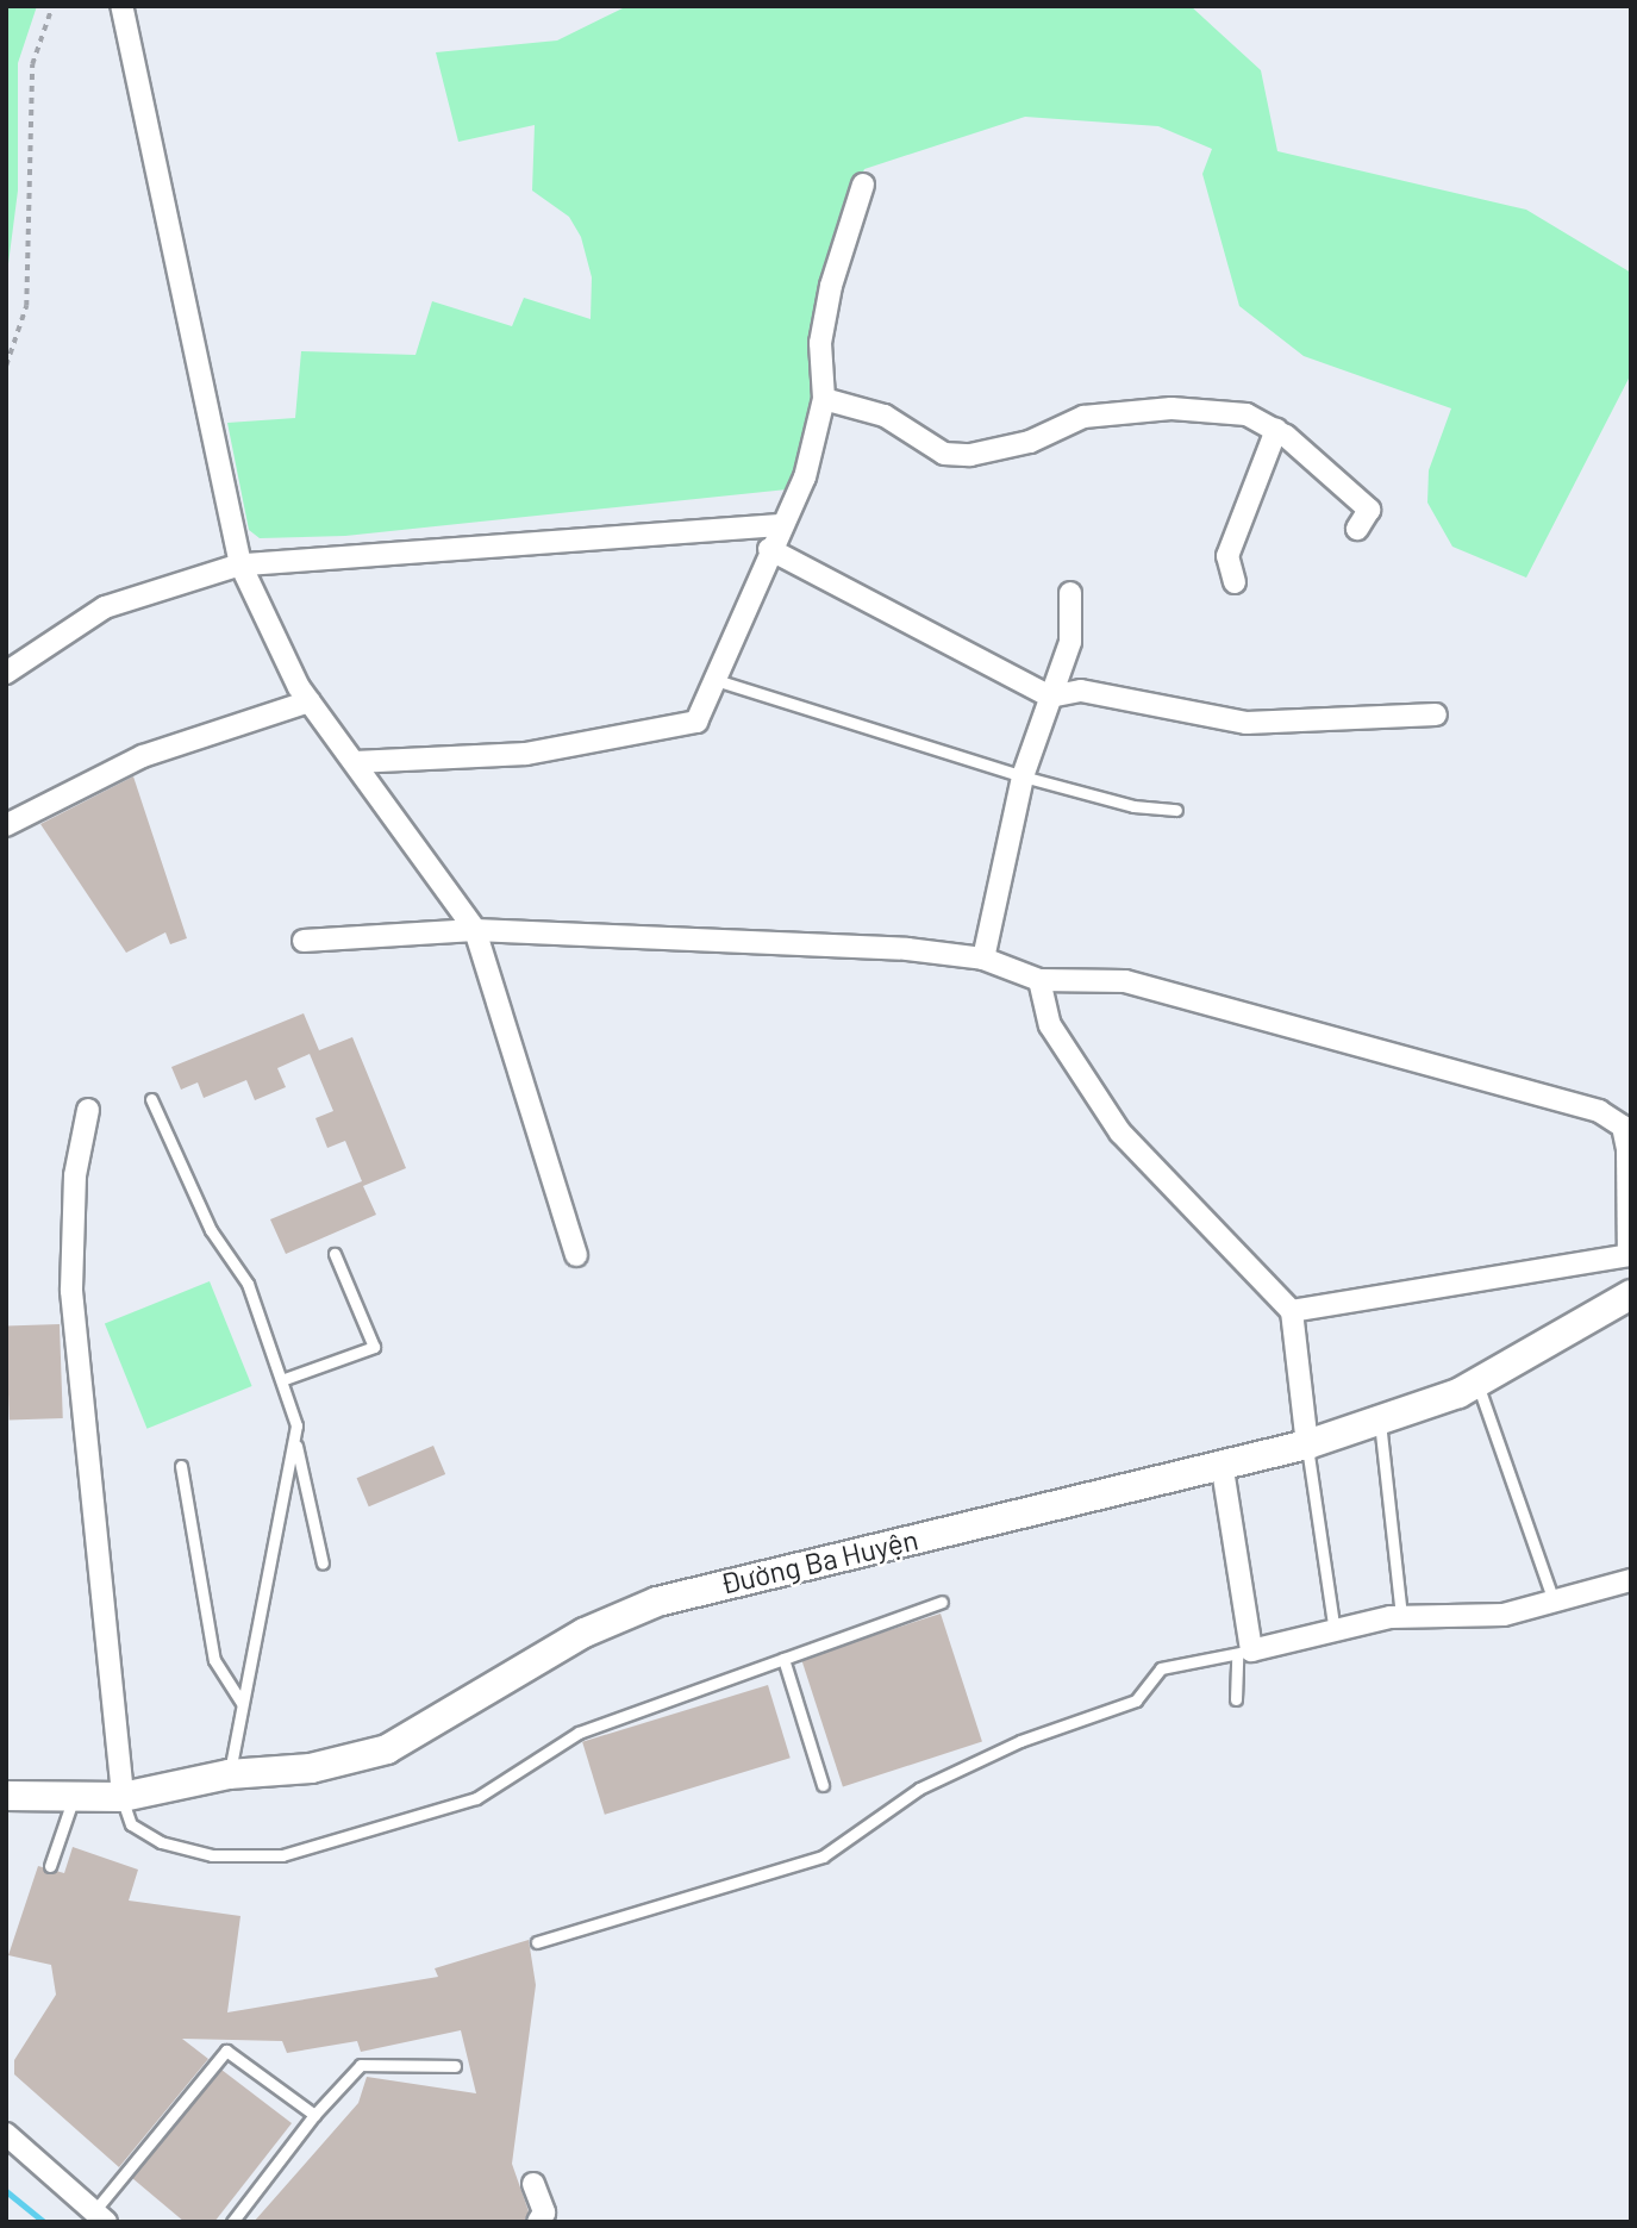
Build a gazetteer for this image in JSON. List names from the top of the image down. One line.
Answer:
{"streets":{"street":["Đường Ba Huyện"]}}
